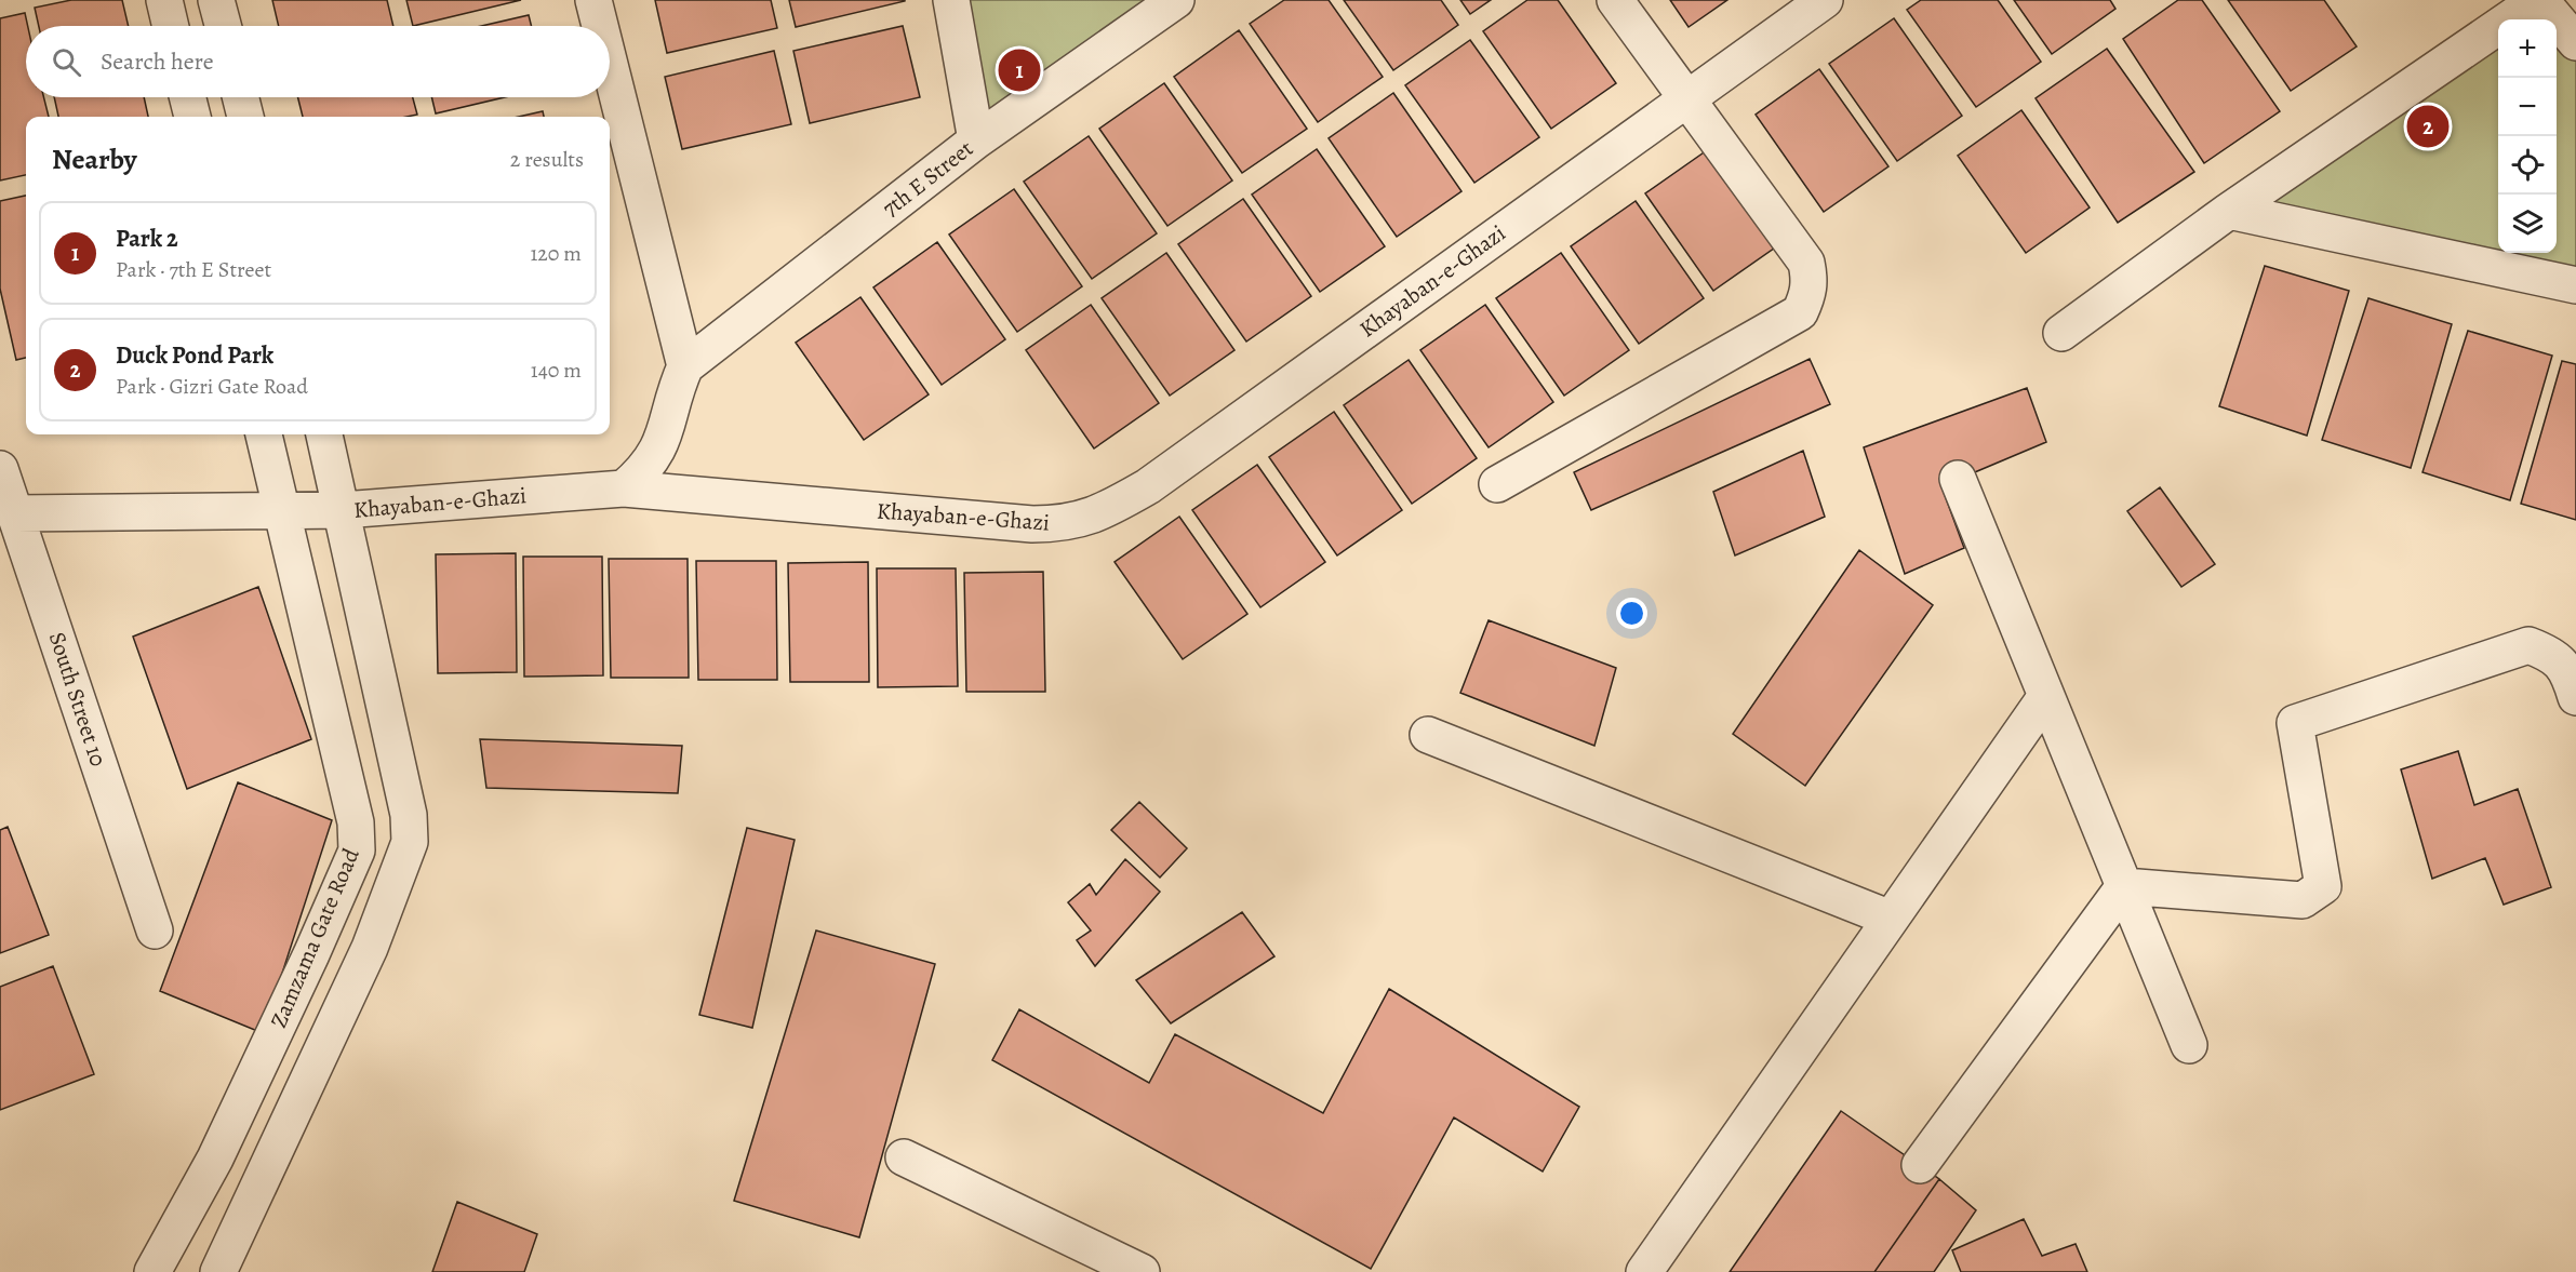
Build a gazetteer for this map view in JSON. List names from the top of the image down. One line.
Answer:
{"streets":{"street":["7th E Street","Khayaban-e-Ghazi","South Street 10","Zamzama Gate Road"]},"crossings":[["Khayaban-e-Ghazi","South Street 10"],["Khayaban-e-Ghazi","Zamzama Gate Road"]],"page":{"map_buttons":["+","−"],"search":"Search here","pins":["1","2"],"heading":["Nearby","2 results"],"list":[{"mark":"1","name":"Park 2","note":"Park · 7th E Street","value":"120 m"},{"mark":"2","name":"Duck Pond Park","note":"Park · Gizri Gate Road","value":"140 m"}]}}
